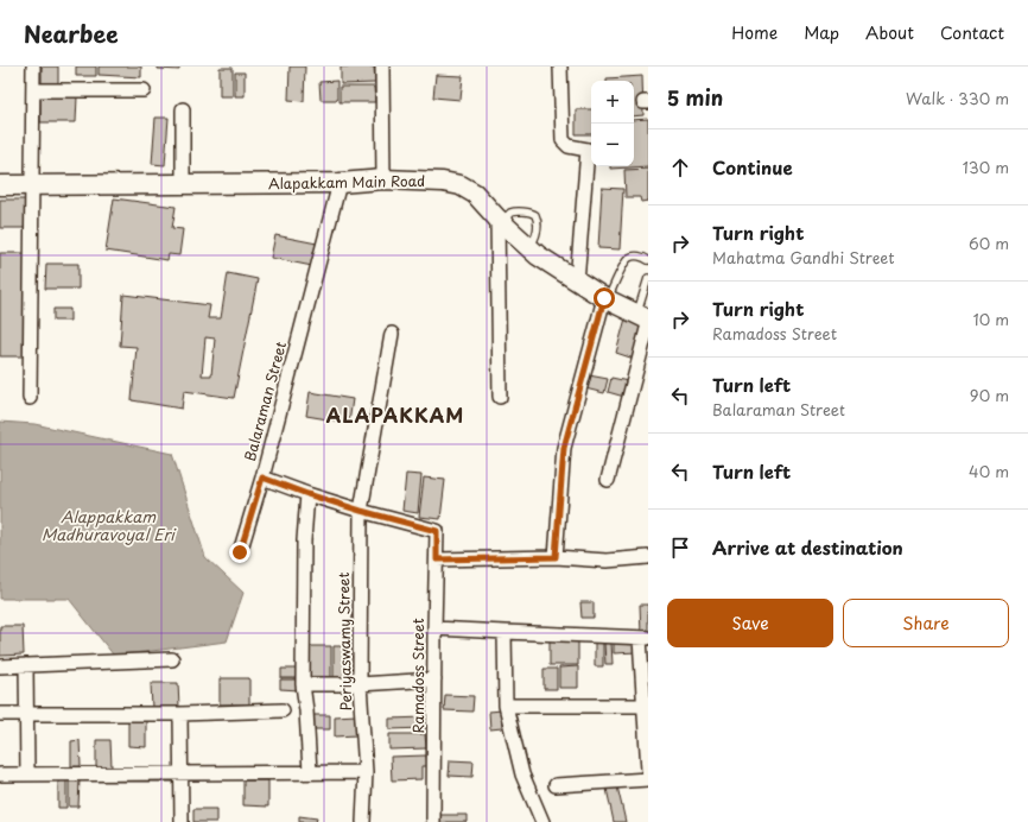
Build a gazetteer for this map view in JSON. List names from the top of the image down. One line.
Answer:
{"streets":{"main road":["Alapakkam Main Road"],"street":["Balaraman Street","Periyaswamy Street","Ramadoss Street"]},"crossings":[["Alapakkam Main Road","Balaraman Street"],["Balaraman Street","Periyaswamy Street"],["Balaraman Street","Ramadoss Street"]],"districts":["ALAPAKKAM"],"water":["Alappakkam Madhuravoyal Eri"],"page":{"header":"Nearbee","nav":["Home","Map","About","Contact"],"heading":["5 min","Walk · 330 m"],"map_buttons":["+","−"],"list":[["Continue","130 m"],["Turn right","Mahatma Gandhi Street","60 m"],["Turn right","Ramadoss Street","10 m"],["Turn left","Balaraman Street","90 m"],["Turn left","40 m"],"Arrive at destination"],"buttons":["Save","Share"]}}
